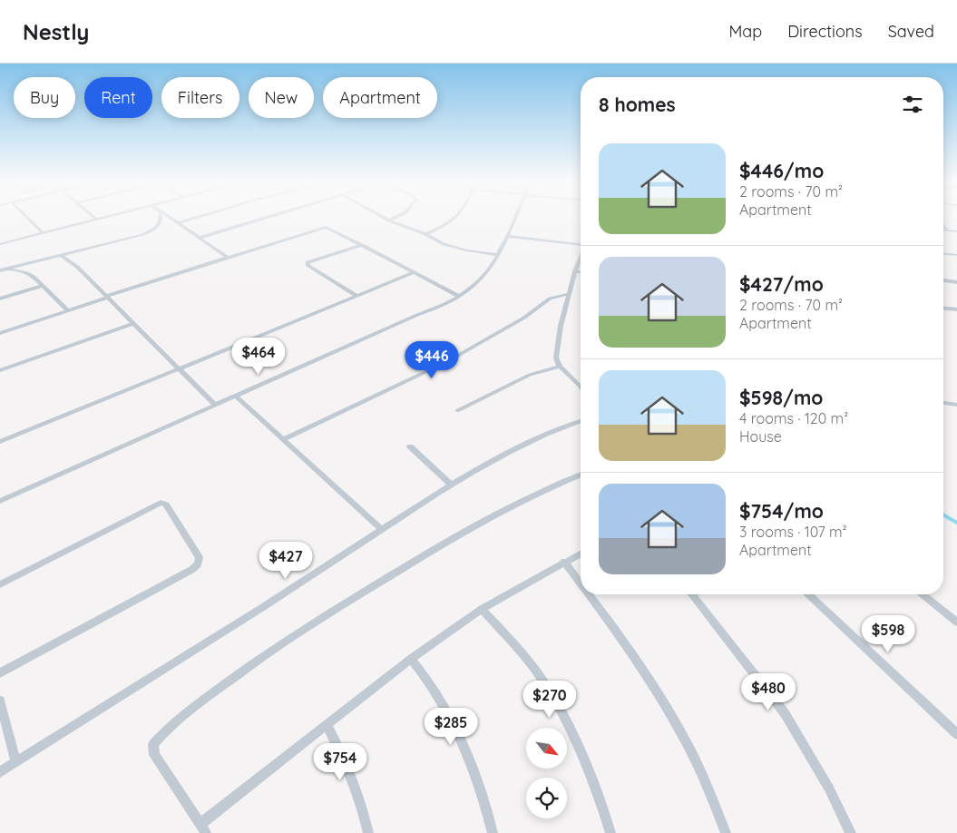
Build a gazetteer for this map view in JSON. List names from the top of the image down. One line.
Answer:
{"north":"bottom right","page":{"header":"Nestly","nav":["Map","Directions","Saved"],"chip":["Buy","Rent","Filters","New","Apartment"],"heading":"8 homes","list":[{"name":"$446/mo","note":"2 rooms · 70 m² · Apartment"},{"name":"$427/mo","note":"2 rooms · 70 m² · Apartment"},{"name":"$598/mo","note":"4 rooms · 120 m² · House"},{"name":"$754/mo","note":"3 rooms · 107 m² · Apartment"}],"price":["$464","$446","$427","$598","$480","$270","$285","$754"]}}
